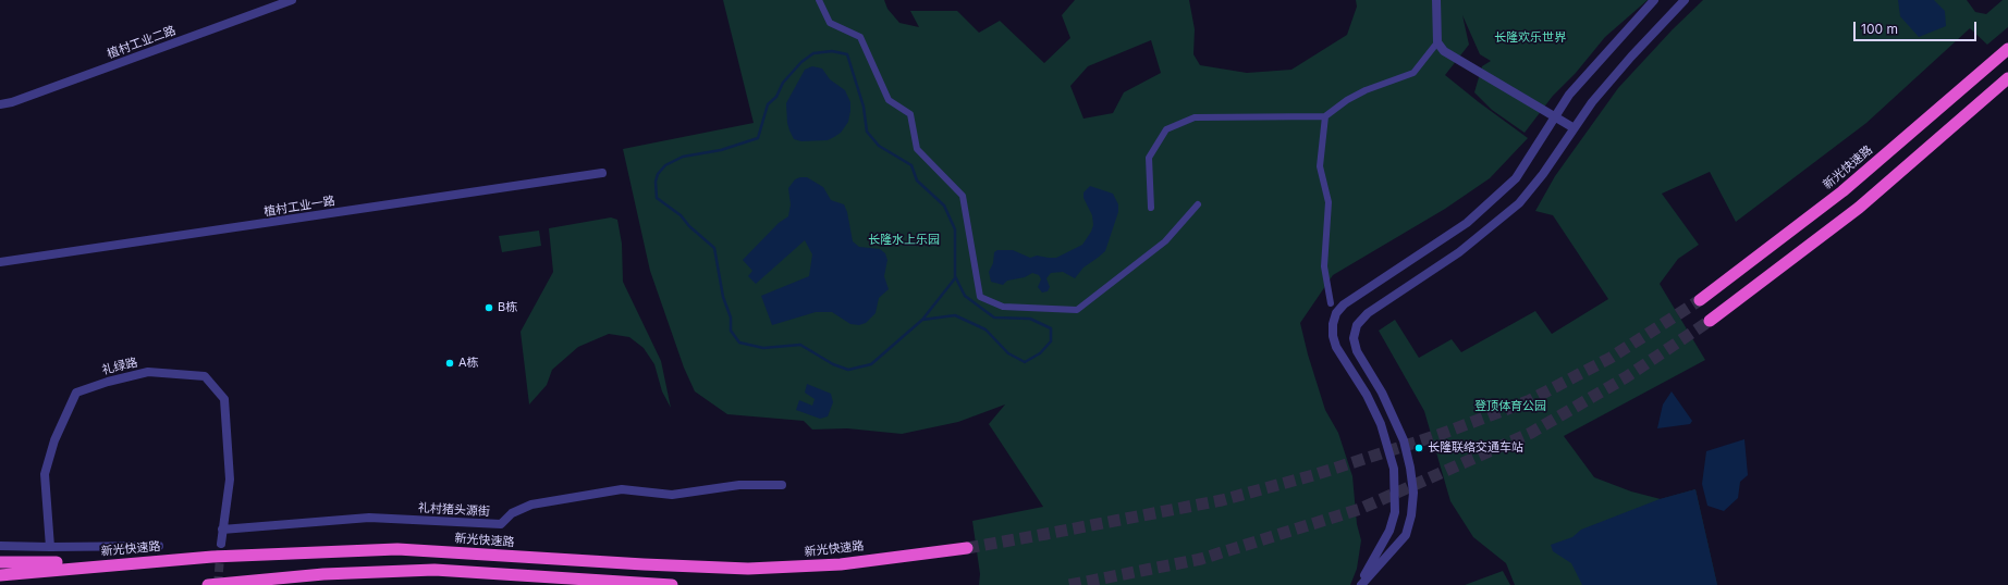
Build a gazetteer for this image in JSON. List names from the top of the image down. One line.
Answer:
{"streets":{"highway":["新光快速路"],"street":["植村工业二路","植村工业一路","礼绿路","礼村猪头源街"]},"crossings":[["礼绿路","礼村猪头源街"]],"parks":["长隆欢乐世界","长隆水上乐园","登顶体育公园"],"places":["B栋","A栋","长隆联络交通车站"],"scale_bar":"100 m"}
